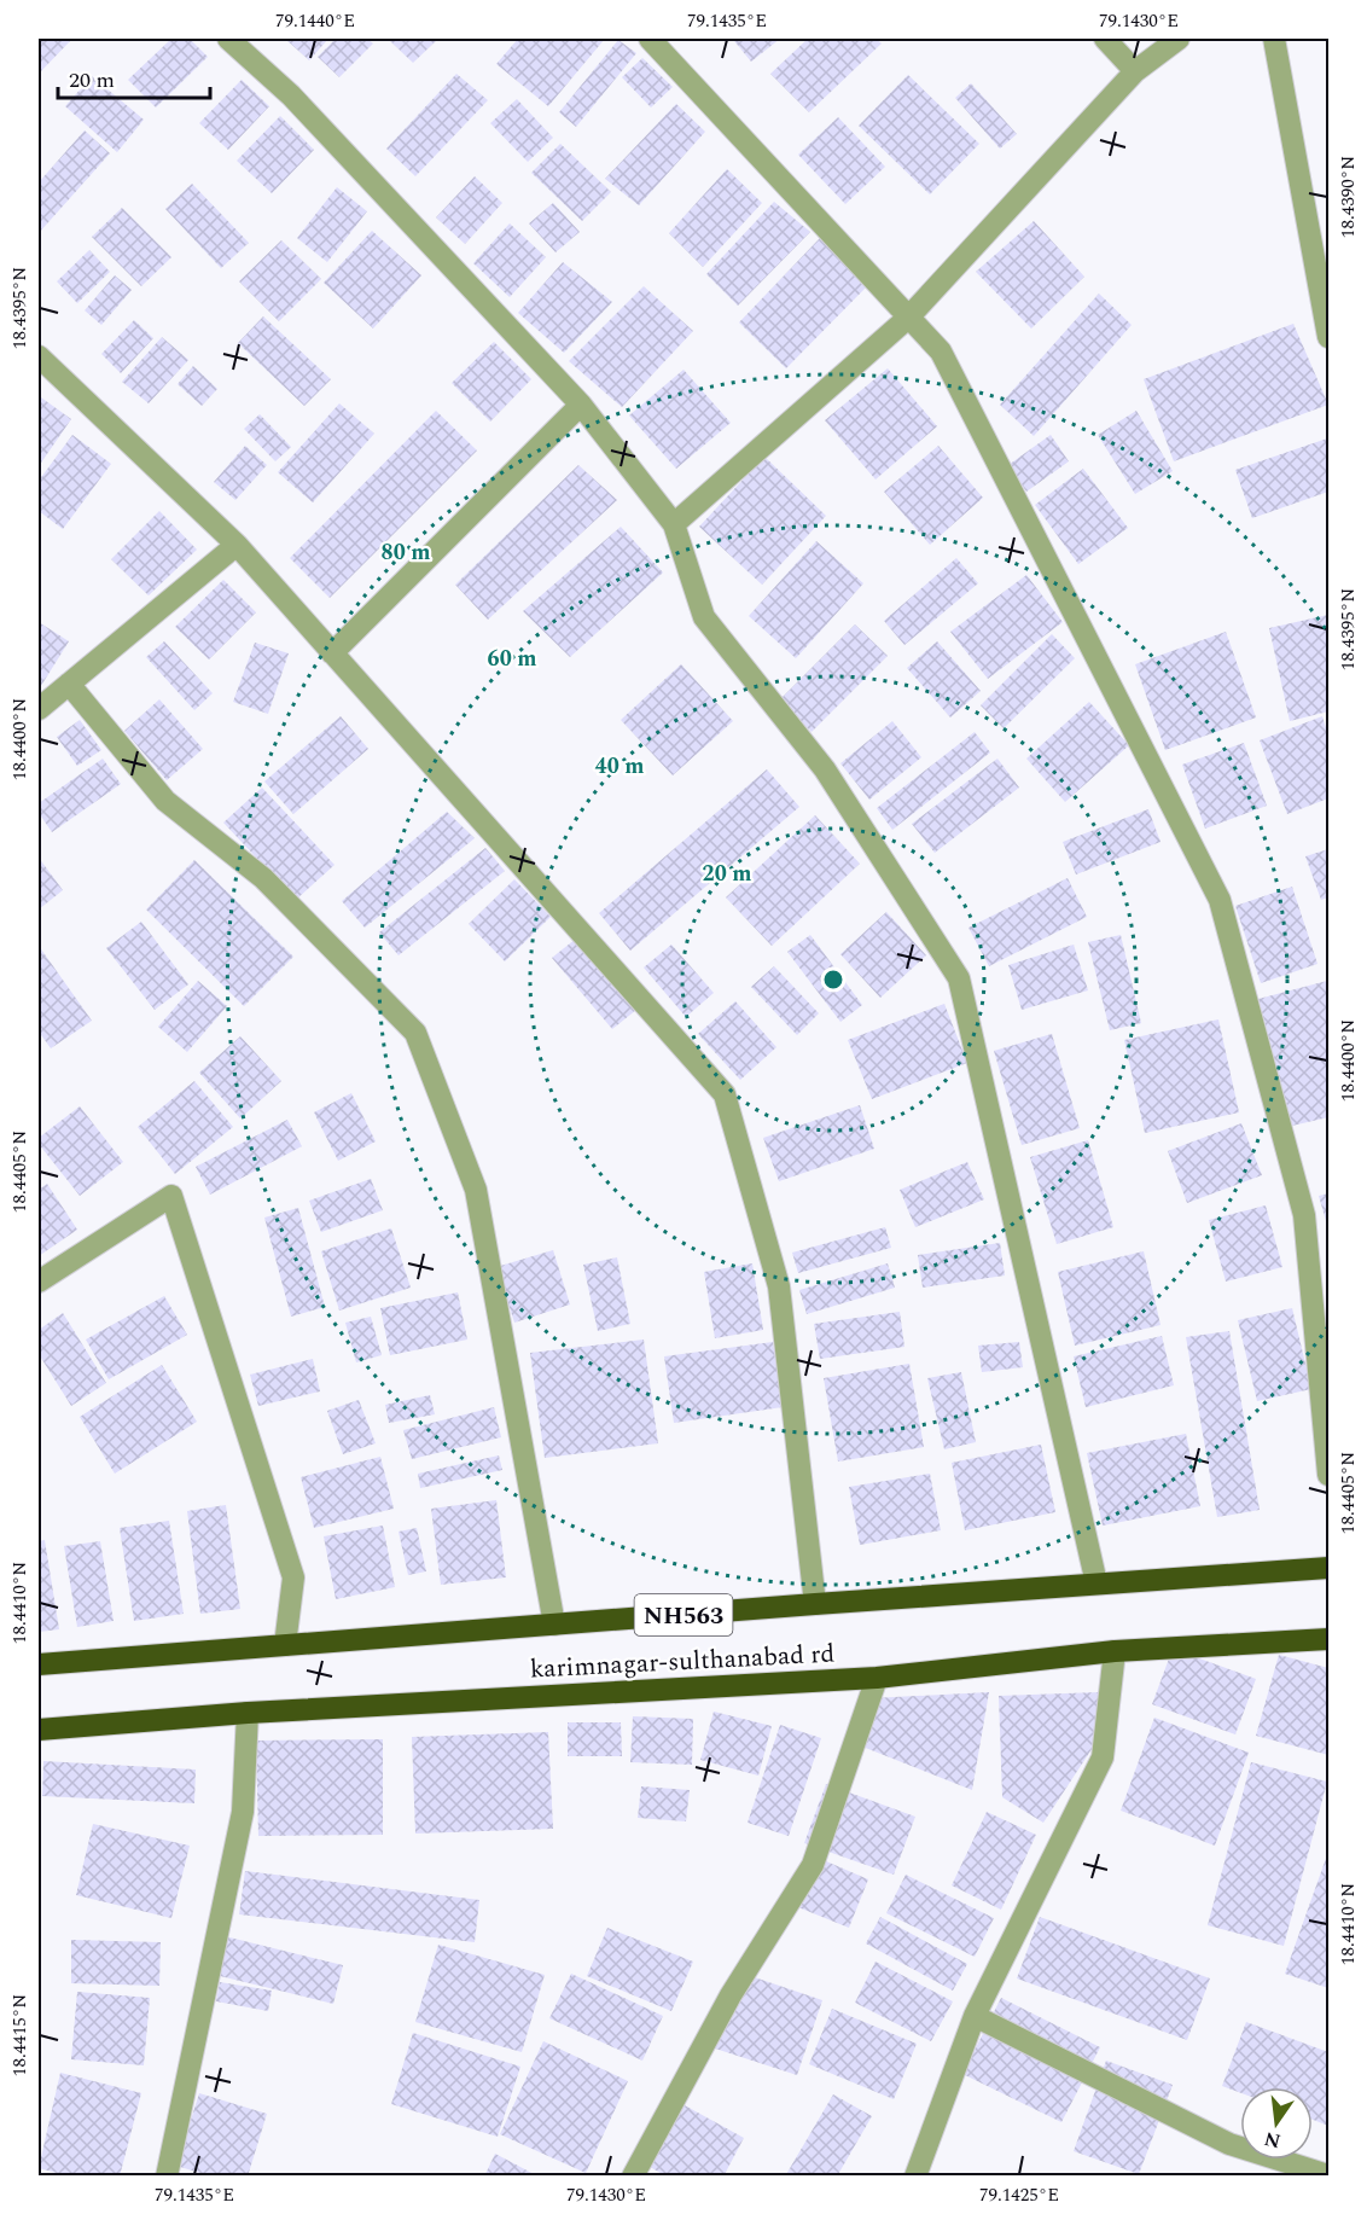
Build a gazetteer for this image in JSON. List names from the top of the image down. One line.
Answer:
{"streets":{"highway":["NH563","karimnagar-sulthanabad rd"]},"scale_bar":"20 m","north":"bottom","coordinates":["79.1440°E","79.1435°E","79.1430°E","18.4390°N","18.4395°N","18.4400°N","18.4405°N","18.4410°N","18.4415°N","79.1425°E"],"rings":["80 m","60 m","40 m","20 m"]}
